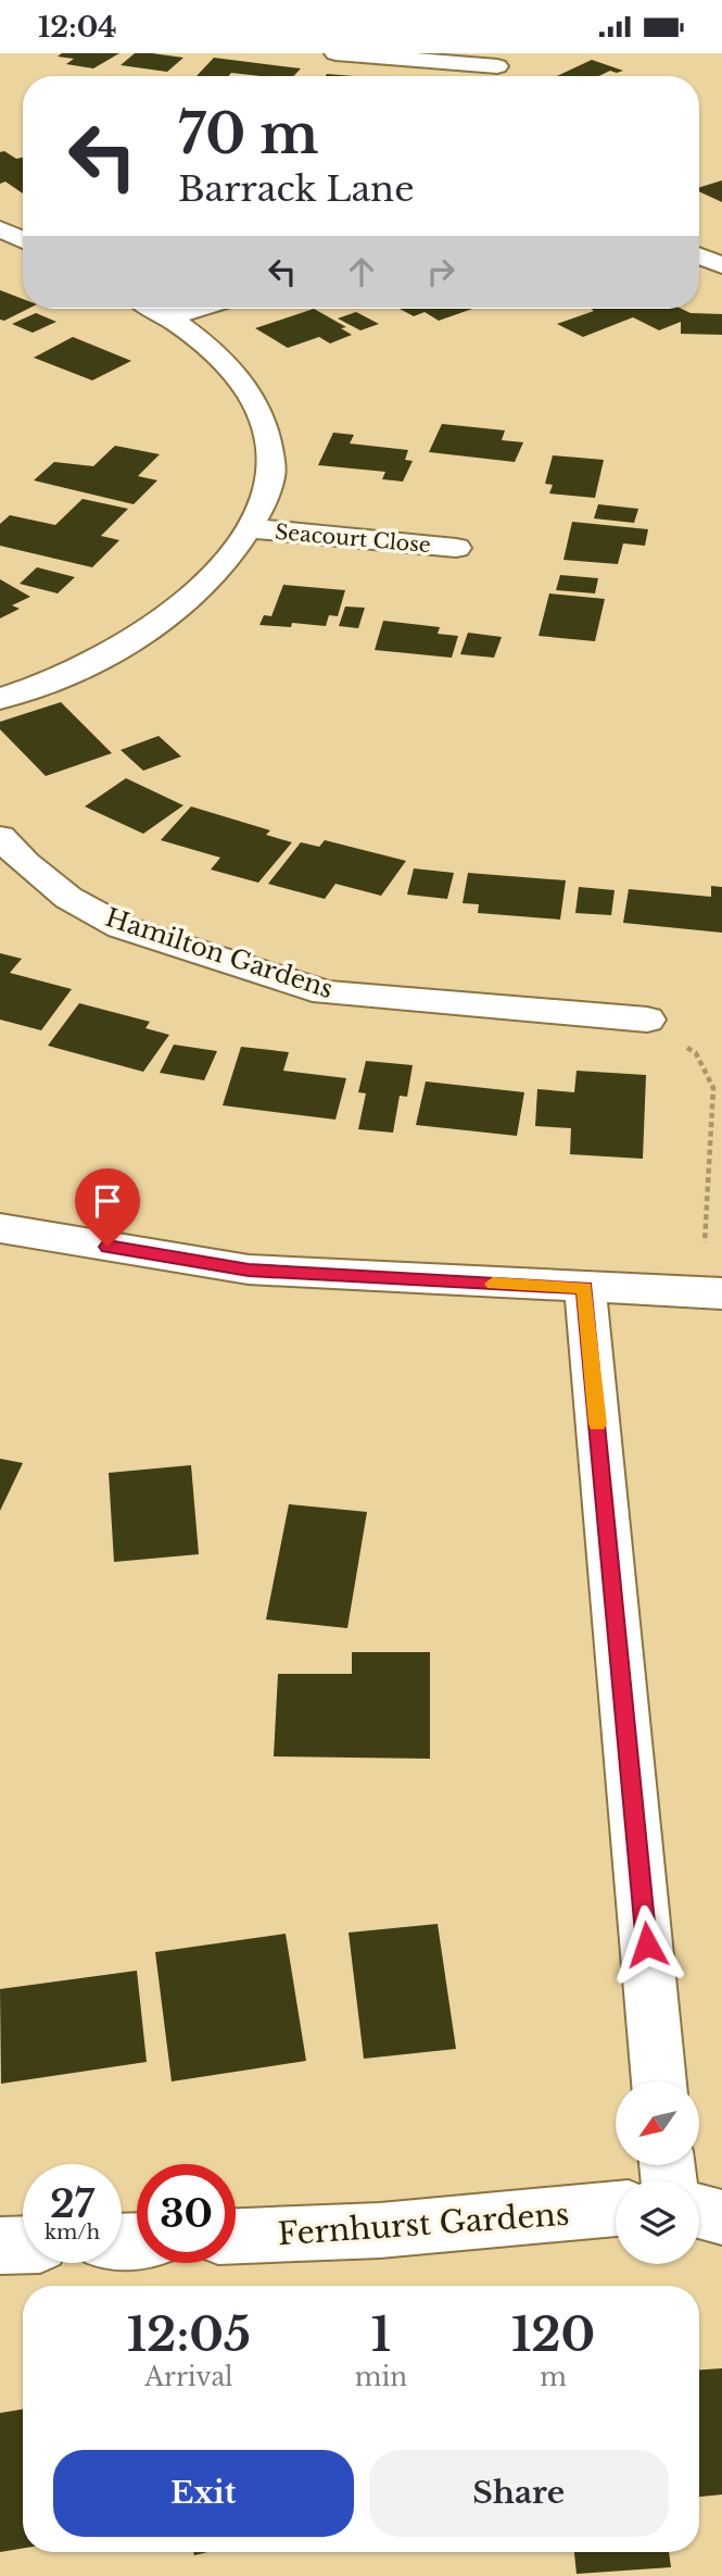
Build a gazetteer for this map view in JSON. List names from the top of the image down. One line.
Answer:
{"streets":{"street":["Seacourt Close","Hamilton Gardens","Fernhurst Gardens"]},"north":"bottom left","page":{"status":"12:04","turn":["70 m","Barrack Lane"],"speed":"27 km/h","limit":"30","eta":["12:05","Arrival","1","min","120","m"],"buttons":["Exit","Share"]}}
